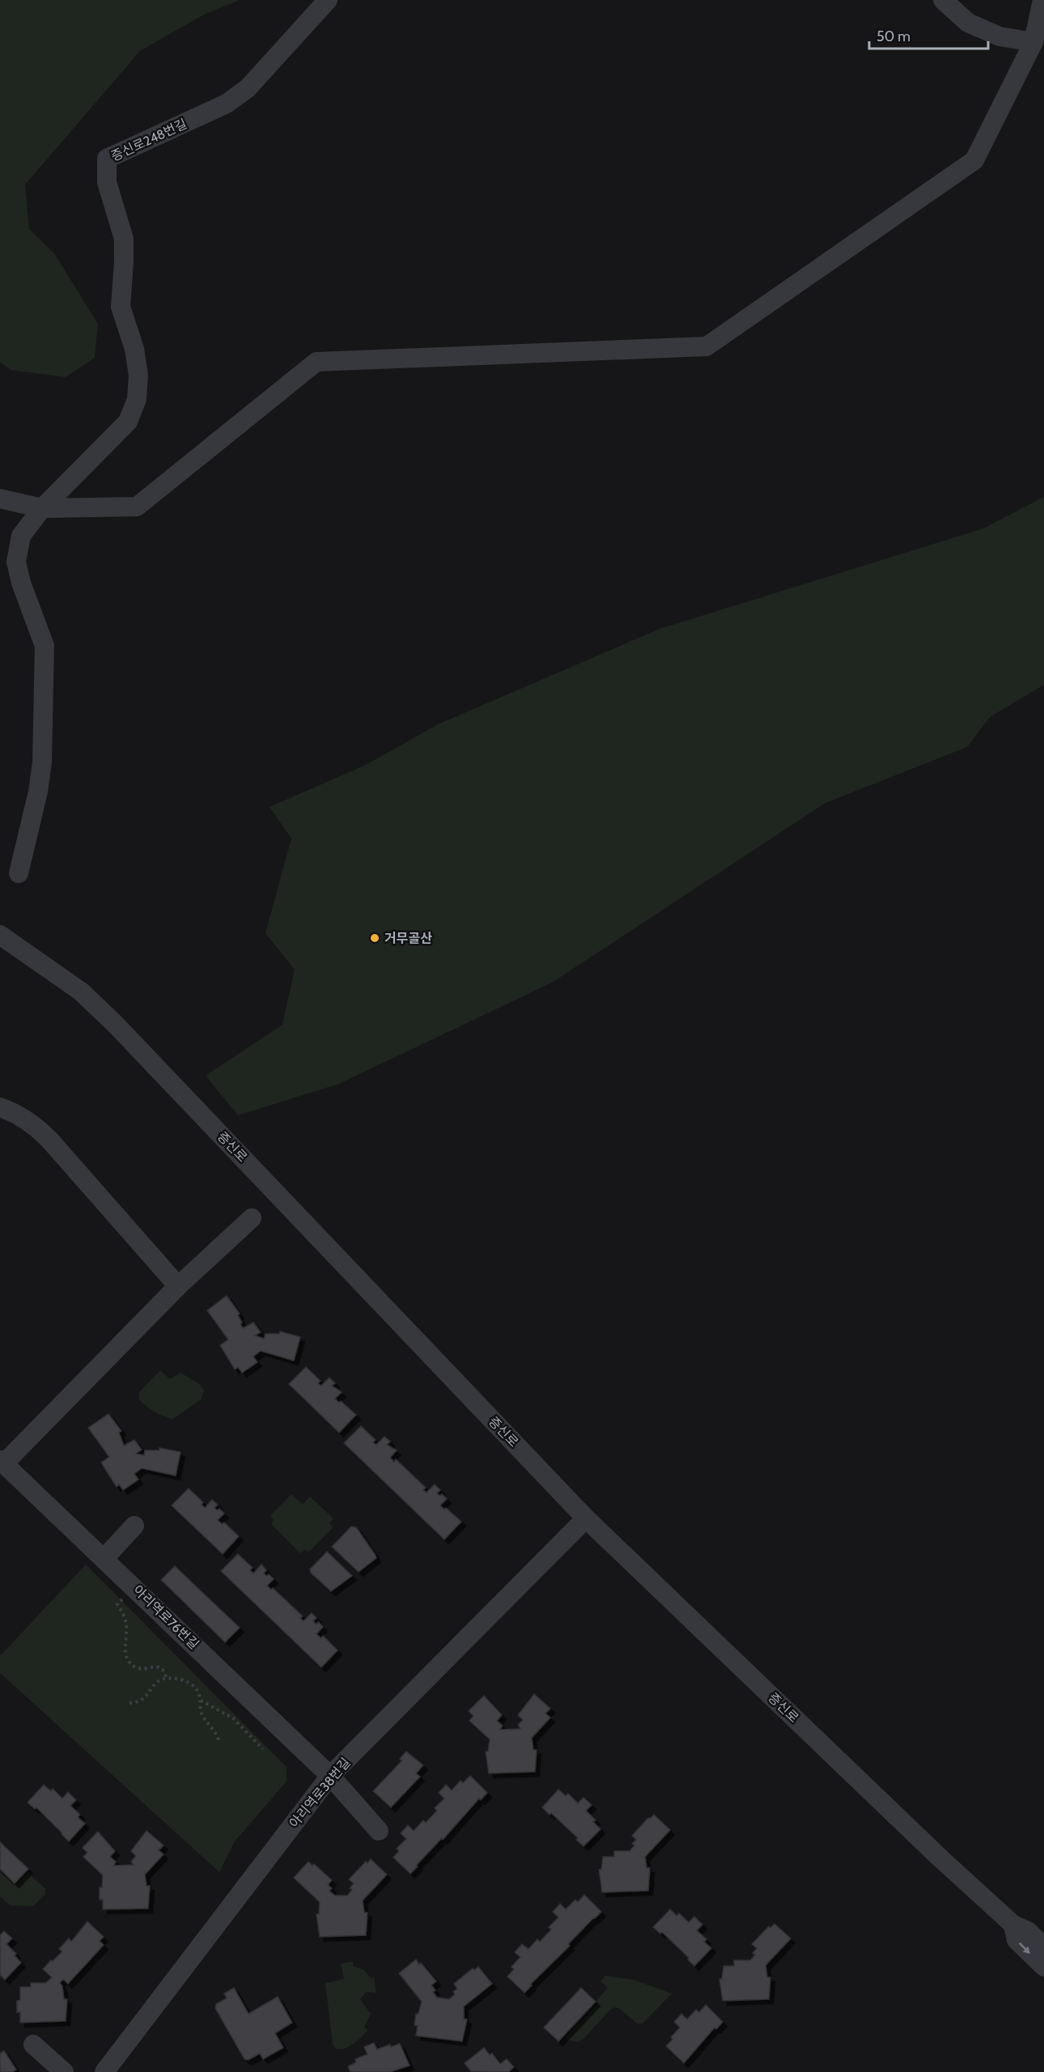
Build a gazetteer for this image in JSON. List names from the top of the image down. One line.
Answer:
{"streets":{"street":["증신로248번길","증신로","아리역로76번길","아리역로38번길"]},"crossings":[["증신로","아리역로38번길"],["아리역로76번길","아리역로38번길"]],"places":["거무골산"],"scale_bar":"50 m"}
